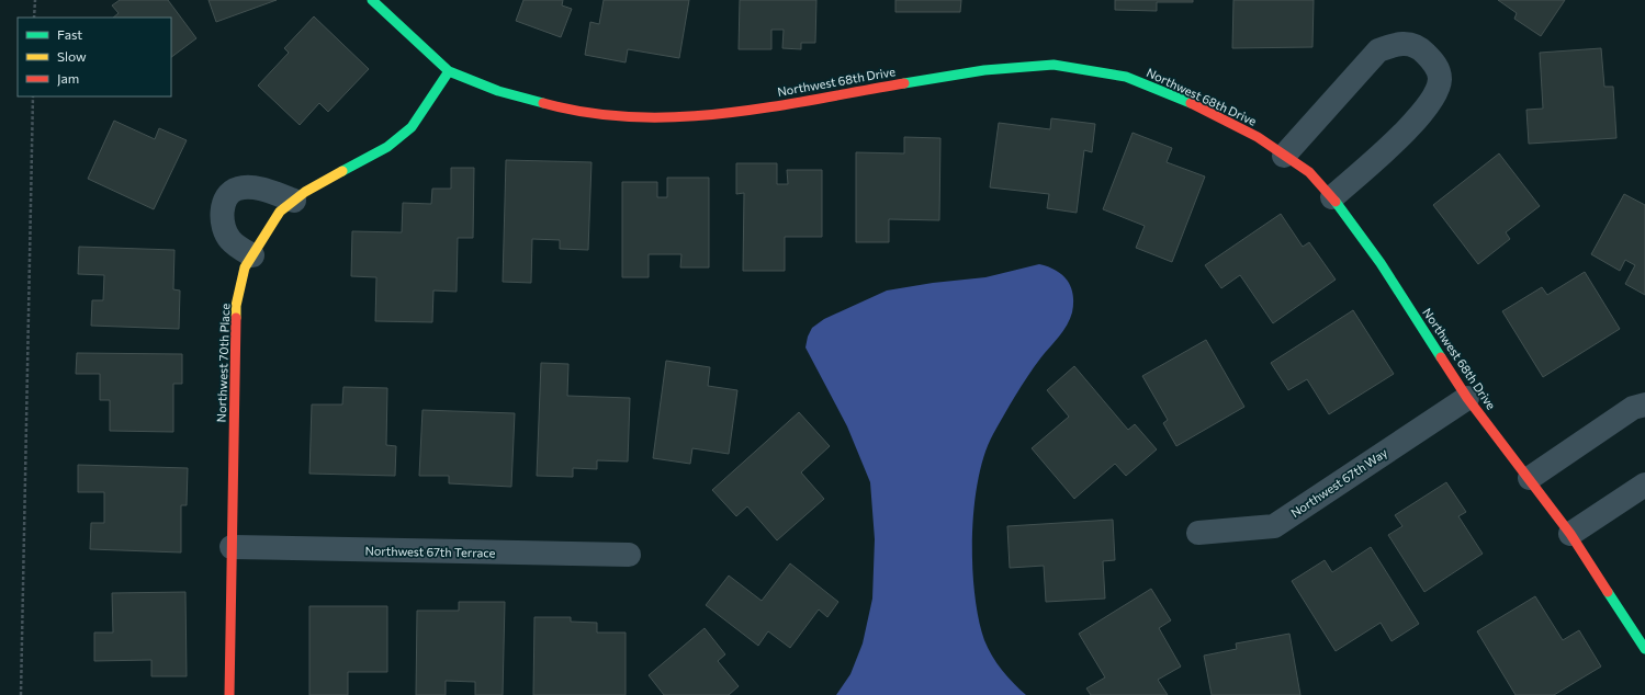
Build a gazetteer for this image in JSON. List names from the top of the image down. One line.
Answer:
{"streets":{"street":["Northwest 68th Drive","Northwest 70th Place","Northwest 67th Way","Northwest 67th Terrace"]},"crossings":[["Northwest 68th Drive","Northwest 70th Place"],["Northwest 68th Drive","Northwest 67th Way"],["Northwest 70th Place","Northwest 67th Terrace"]],"legend":["Fast","Slow","Jam"]}
